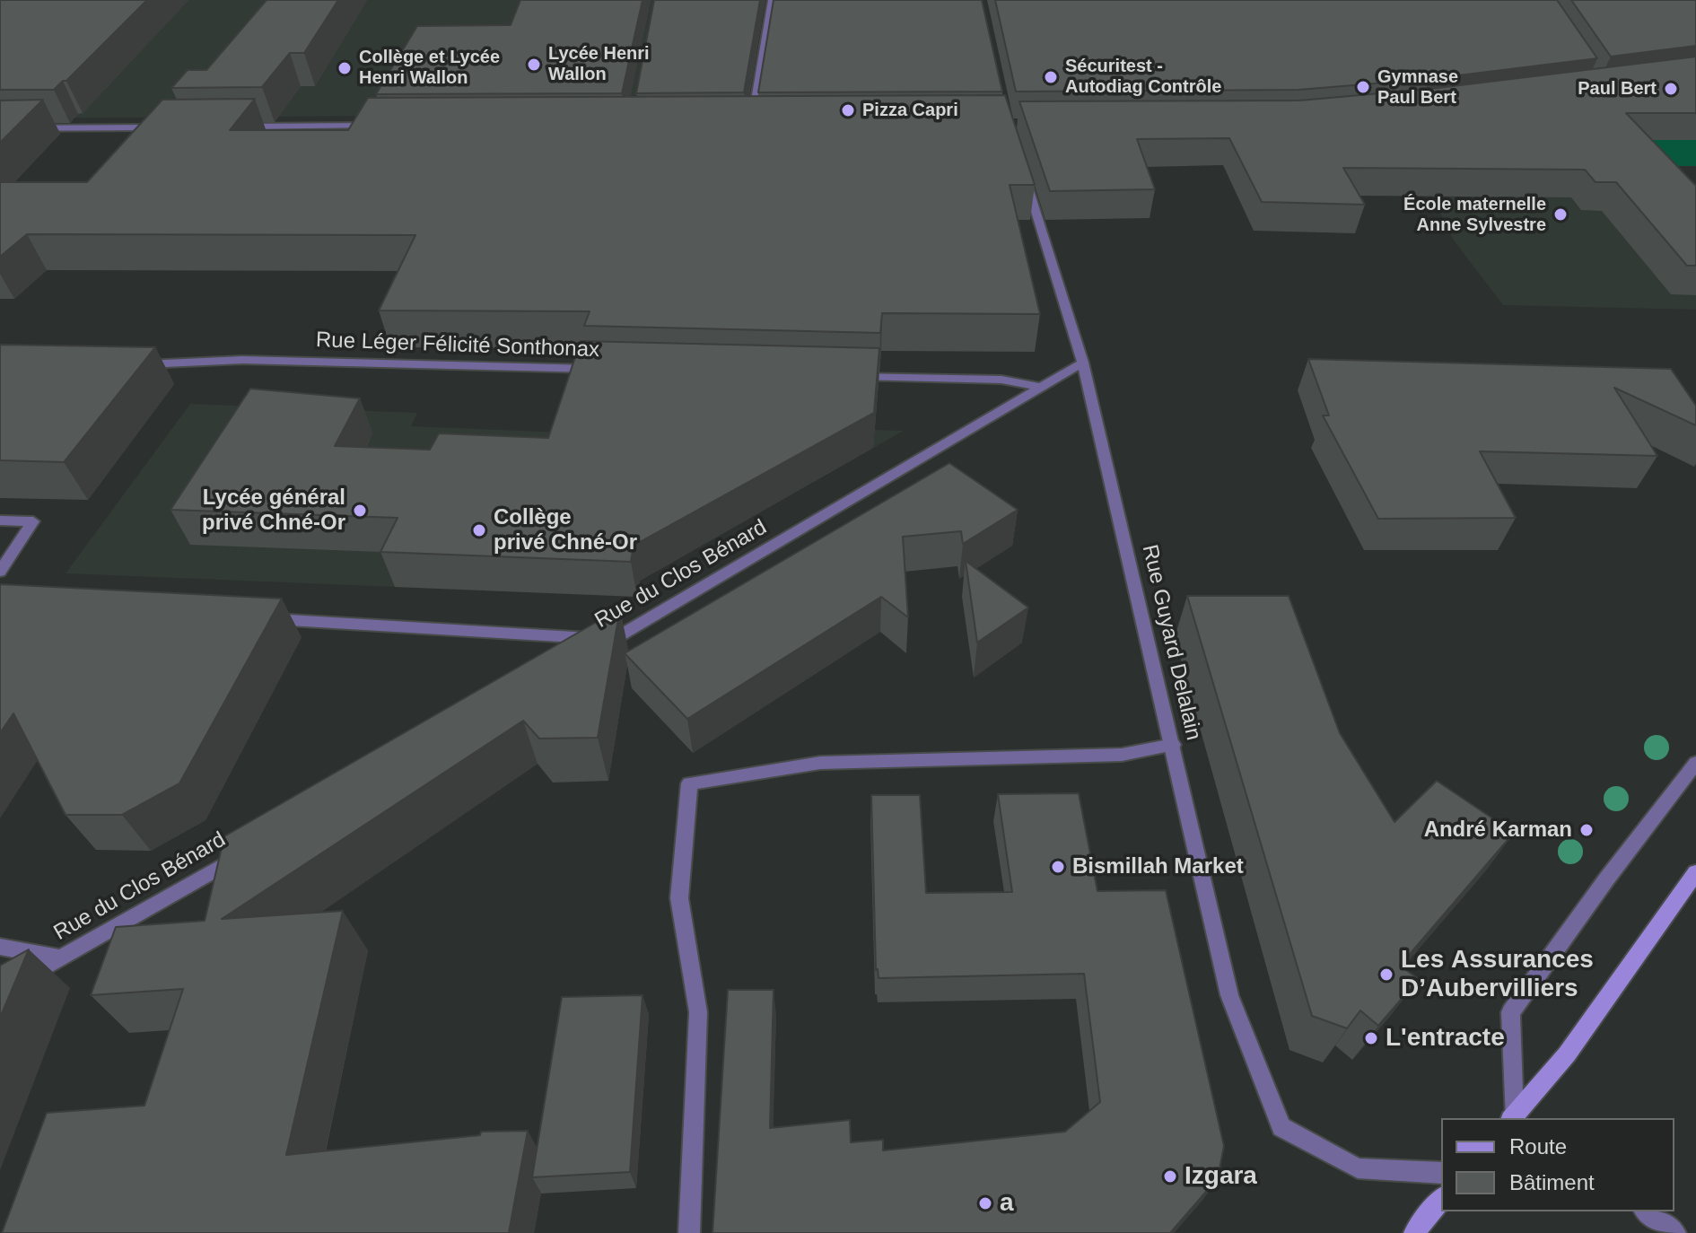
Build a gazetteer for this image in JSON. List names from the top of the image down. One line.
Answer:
{"streets":{"street":["Rue Léger Félicité Sonthonax","Rue du Clos Bénard","Rue Guyard Delalain"]},"crossings":[["Rue du Clos Bénard","Rue Guyard Delalain"]],"places":["Lycée Henri Wallon","Collège et Lycée Henri Wallon","Sécuritest - Autodiag Contrôle","Gymnase Paul Bert","Paul Bert","Pizza Capri","École maternelle Anne Sylvestre","Lycée général privé Chné-Or","Collège privé Chné-Or","André Karman","Bismillah Market","Les Assurances D’Aubervilliers","L'entracte","Izgara","a"],"legend":["Route","Bâtiment"]}
